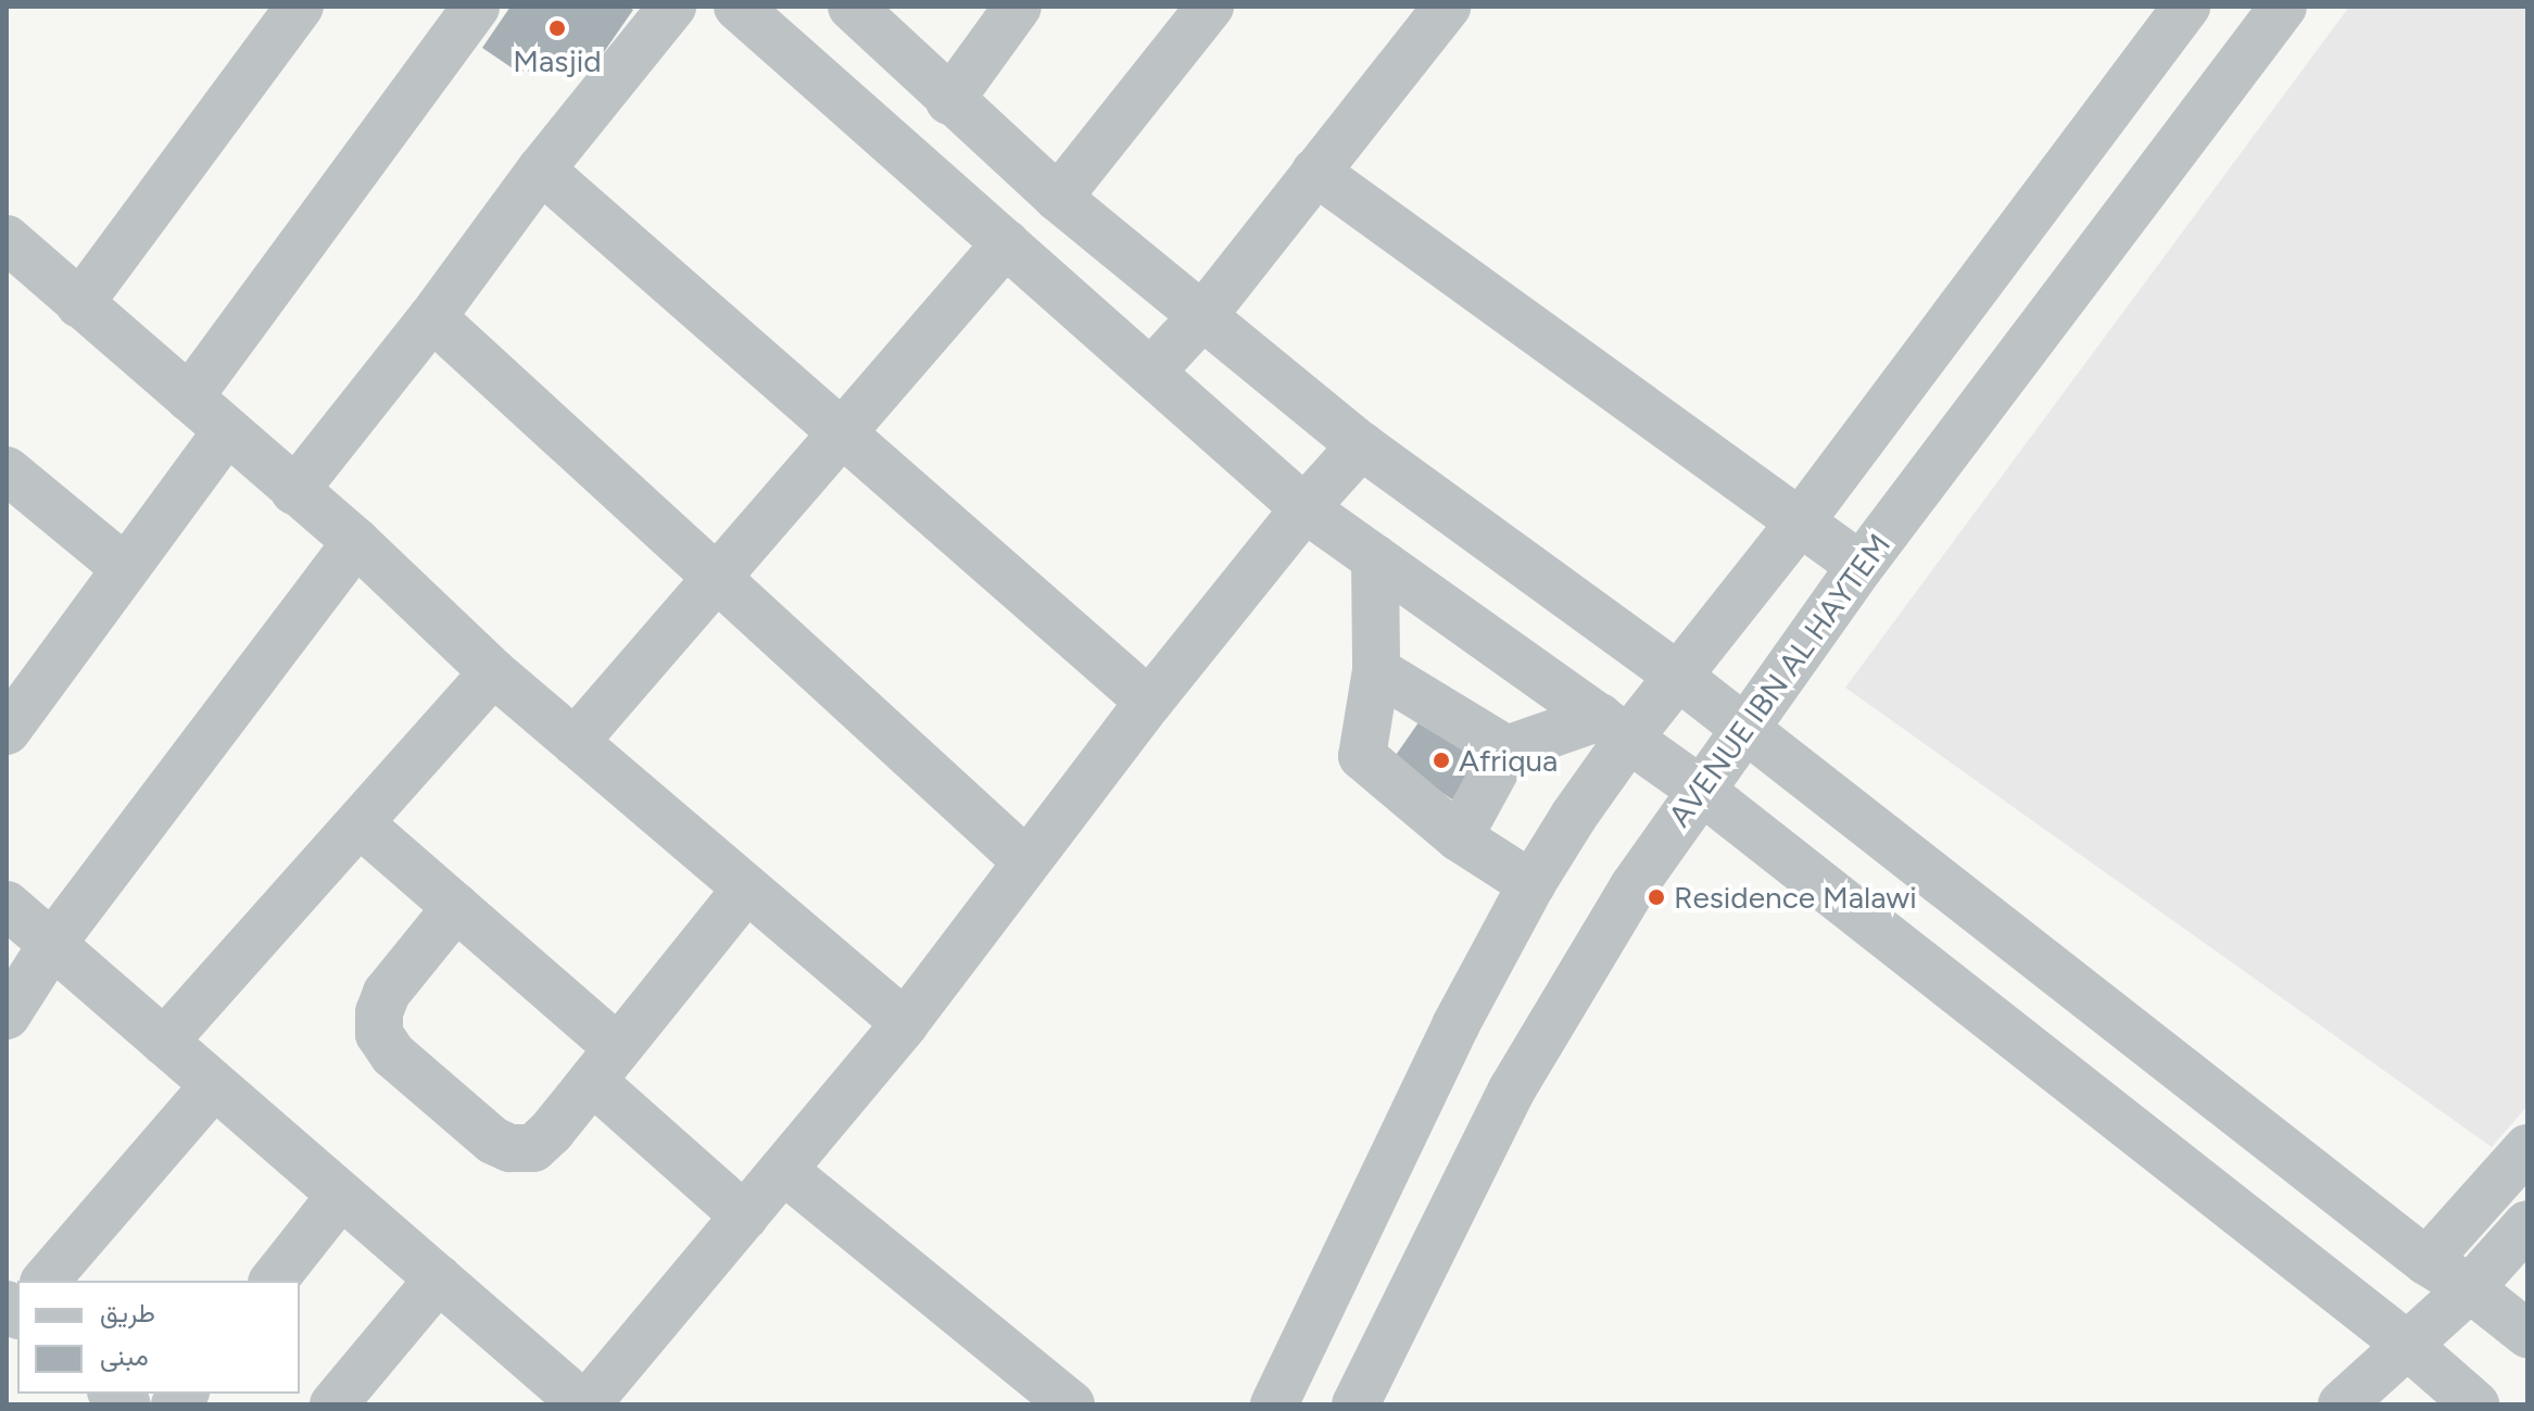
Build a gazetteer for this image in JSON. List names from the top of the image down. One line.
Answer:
{"streets":{"street":["AVENUE IBN AL HAYTEM"]},"places":["Masjid","Afriqua","Residence Malawi"],"legend":["طريق","مبنى"]}
